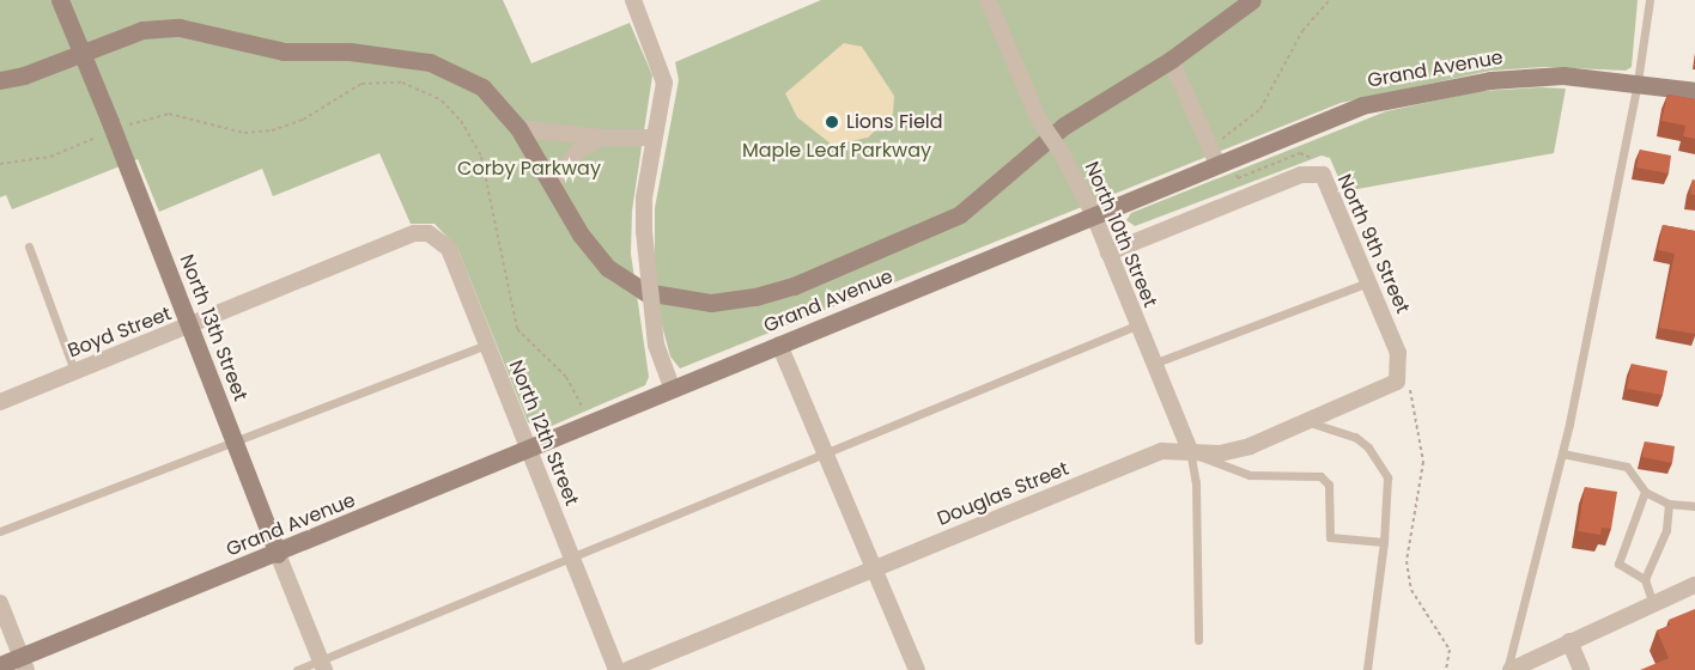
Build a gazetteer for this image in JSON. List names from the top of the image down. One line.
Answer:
{"streets":{"street":["Grand Avenue","North 10th Street","North 9th Street","North 13th Street","Boyd Street","North 12th Street","Douglas Street"]},"crossings":[["Grand Avenue","North 10th Street"],["Grand Avenue","North 13th Street"],["Grand Avenue","North 12th Street"],["North 10th Street","North 9th Street"],["North 10th Street","Douglas Street"],["North 9th Street","Douglas Street"],["North 13th Street","Boyd Street"],["Boyd Street","North 12th Street"]],"parks":["Maple Leaf Parkway","Corby Parkway"],"places":["Lions Field"]}
